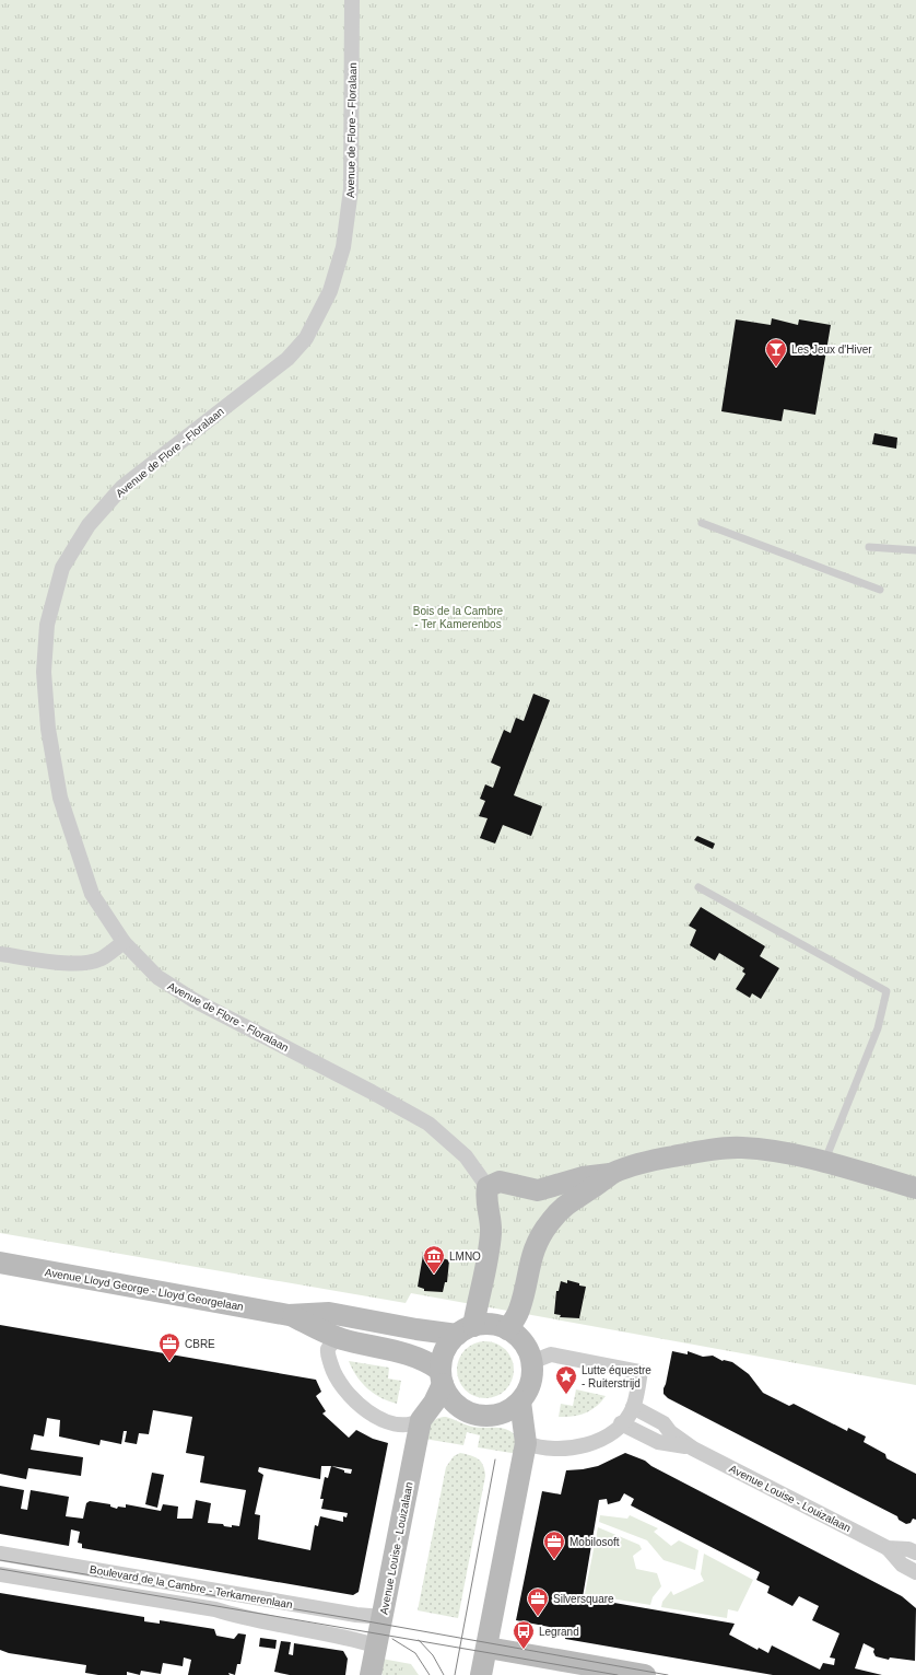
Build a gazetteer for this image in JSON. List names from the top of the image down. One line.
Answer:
{"streets":{"main road":["Avenue Lloyd George - Lloyd Georgelaan","Avenue Louise - Louizalaan"],"street":["Avenue de Flore - Floralaan","Boulevard de la Cambre - Terkamerenlaan"]},"crossings":[["Avenue Lloyd George - Lloyd Georgelaan","Avenue Louise - Louizalaan"],["Avenue Louise - Louizalaan","Boulevard de la Cambre - Terkamerenlaan"]],"parks":["Bois de la Cambre - Ter Kamerenbos"],"places":{"bar":["Les Jeux d'Hiver"],"museum":["LMNO"],"office":["CBRE","Mobilosoft","Silversquare"],"place":["Lutte équestre - Ruiterstrijd"],"bus stop":["Legrand"]}}
